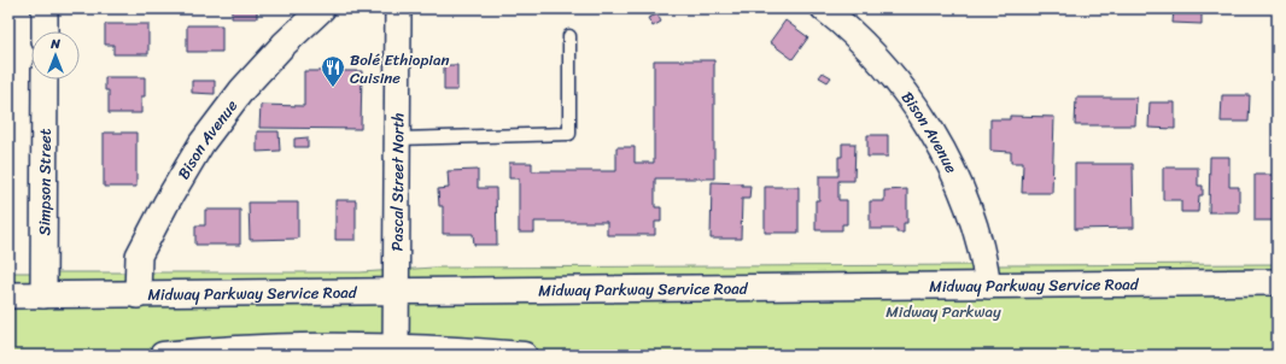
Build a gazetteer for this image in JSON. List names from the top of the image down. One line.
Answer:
{"streets":{"street":["Bison Avenue","Simpson Street","Pascal Street North","Midway Parkway Service Road"]},"crossings":[["Bison Avenue","Midway Parkway Service Road"],["Simpson Street","Midway Parkway Service Road"],["Pascal Street North","Midway Parkway Service Road"]],"parks":["Midway Parkway"],"places":{"restaurant":["Bolé Ethiopian Cuisine"]},"north":"top"}
